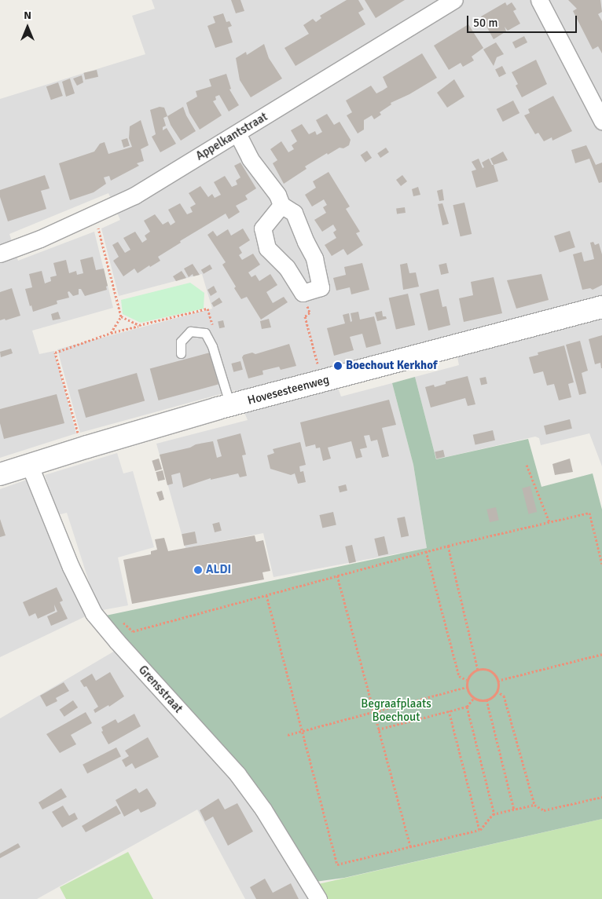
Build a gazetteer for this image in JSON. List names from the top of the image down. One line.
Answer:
{"streets":{"street":["Appelkantstraat","Hovesesteenweg","Grensstraat"]},"crossings":[["Hovesesteenweg","Grensstraat"]],"parks":["Begraafplaats Boechout"],"places":["Boechout Kerkhof","ALDI"],"scale_bar":"50 m","north":"top"}
